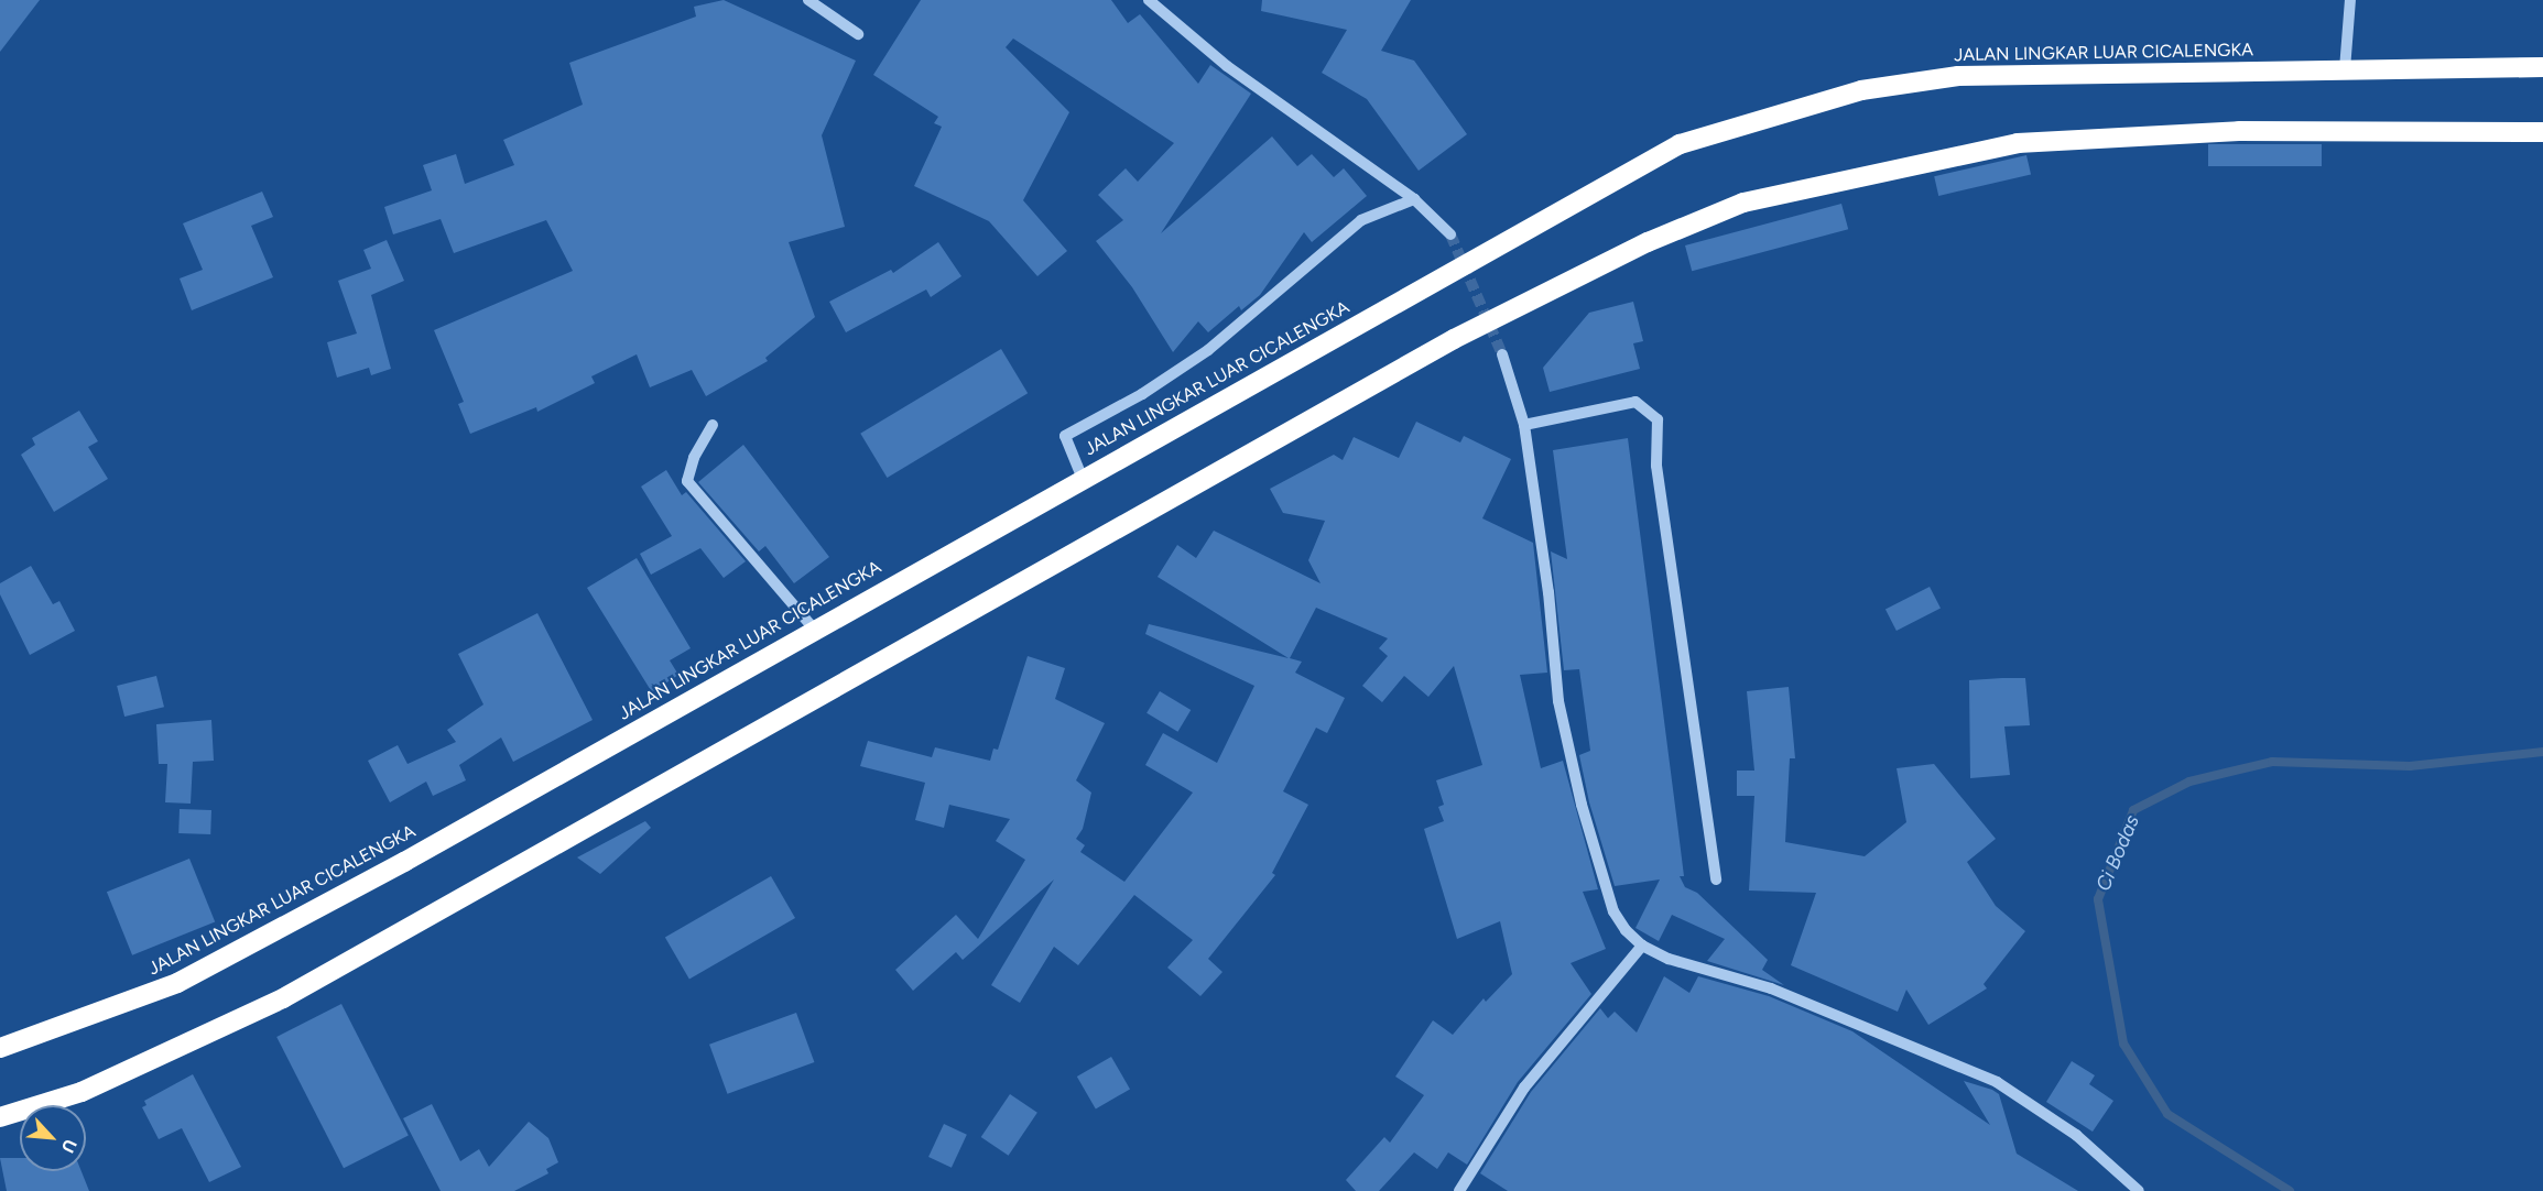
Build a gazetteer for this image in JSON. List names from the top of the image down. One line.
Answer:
{"streets":{"highway":["JALAN LINGKAR LUAR CICALENGKA"]},"water":["Ci Bodas"],"north":"bottom right"}
